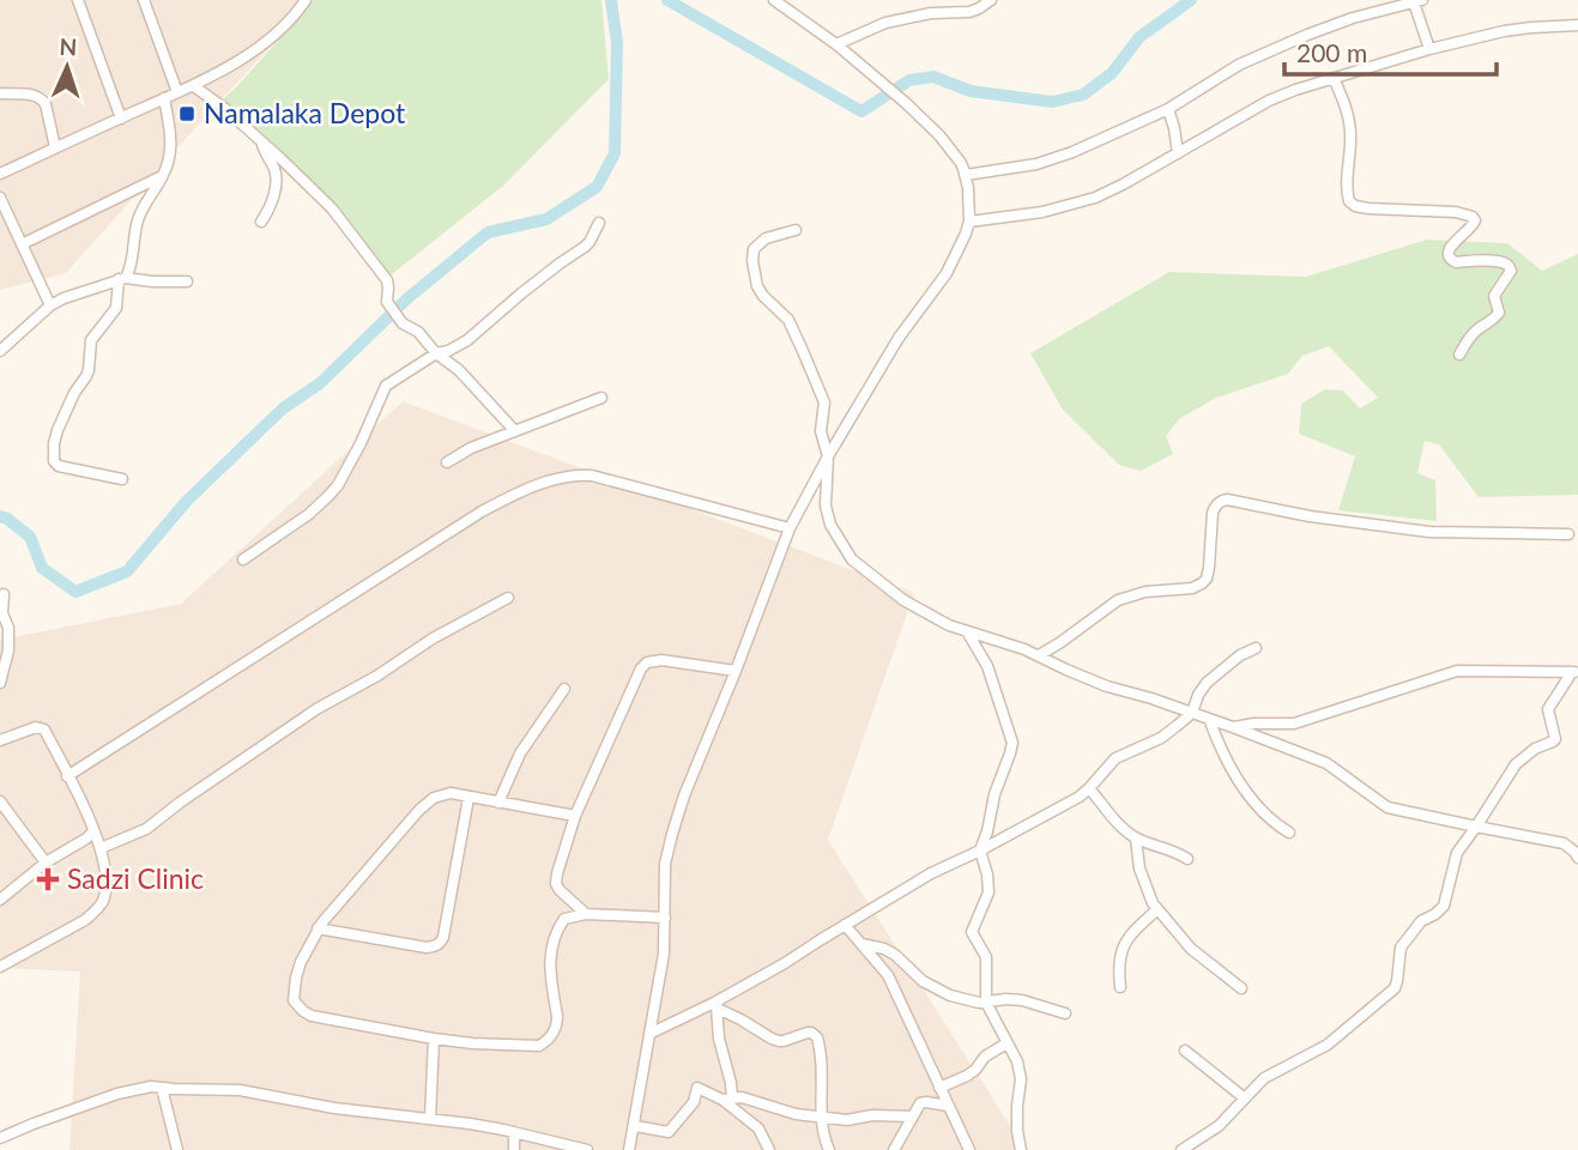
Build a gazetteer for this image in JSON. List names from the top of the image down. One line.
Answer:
{"places":{"transit":["Namalaka Depot"],"health":["Sadzi Clinic"]},"scale_bar":"200 m","north":"top"}
